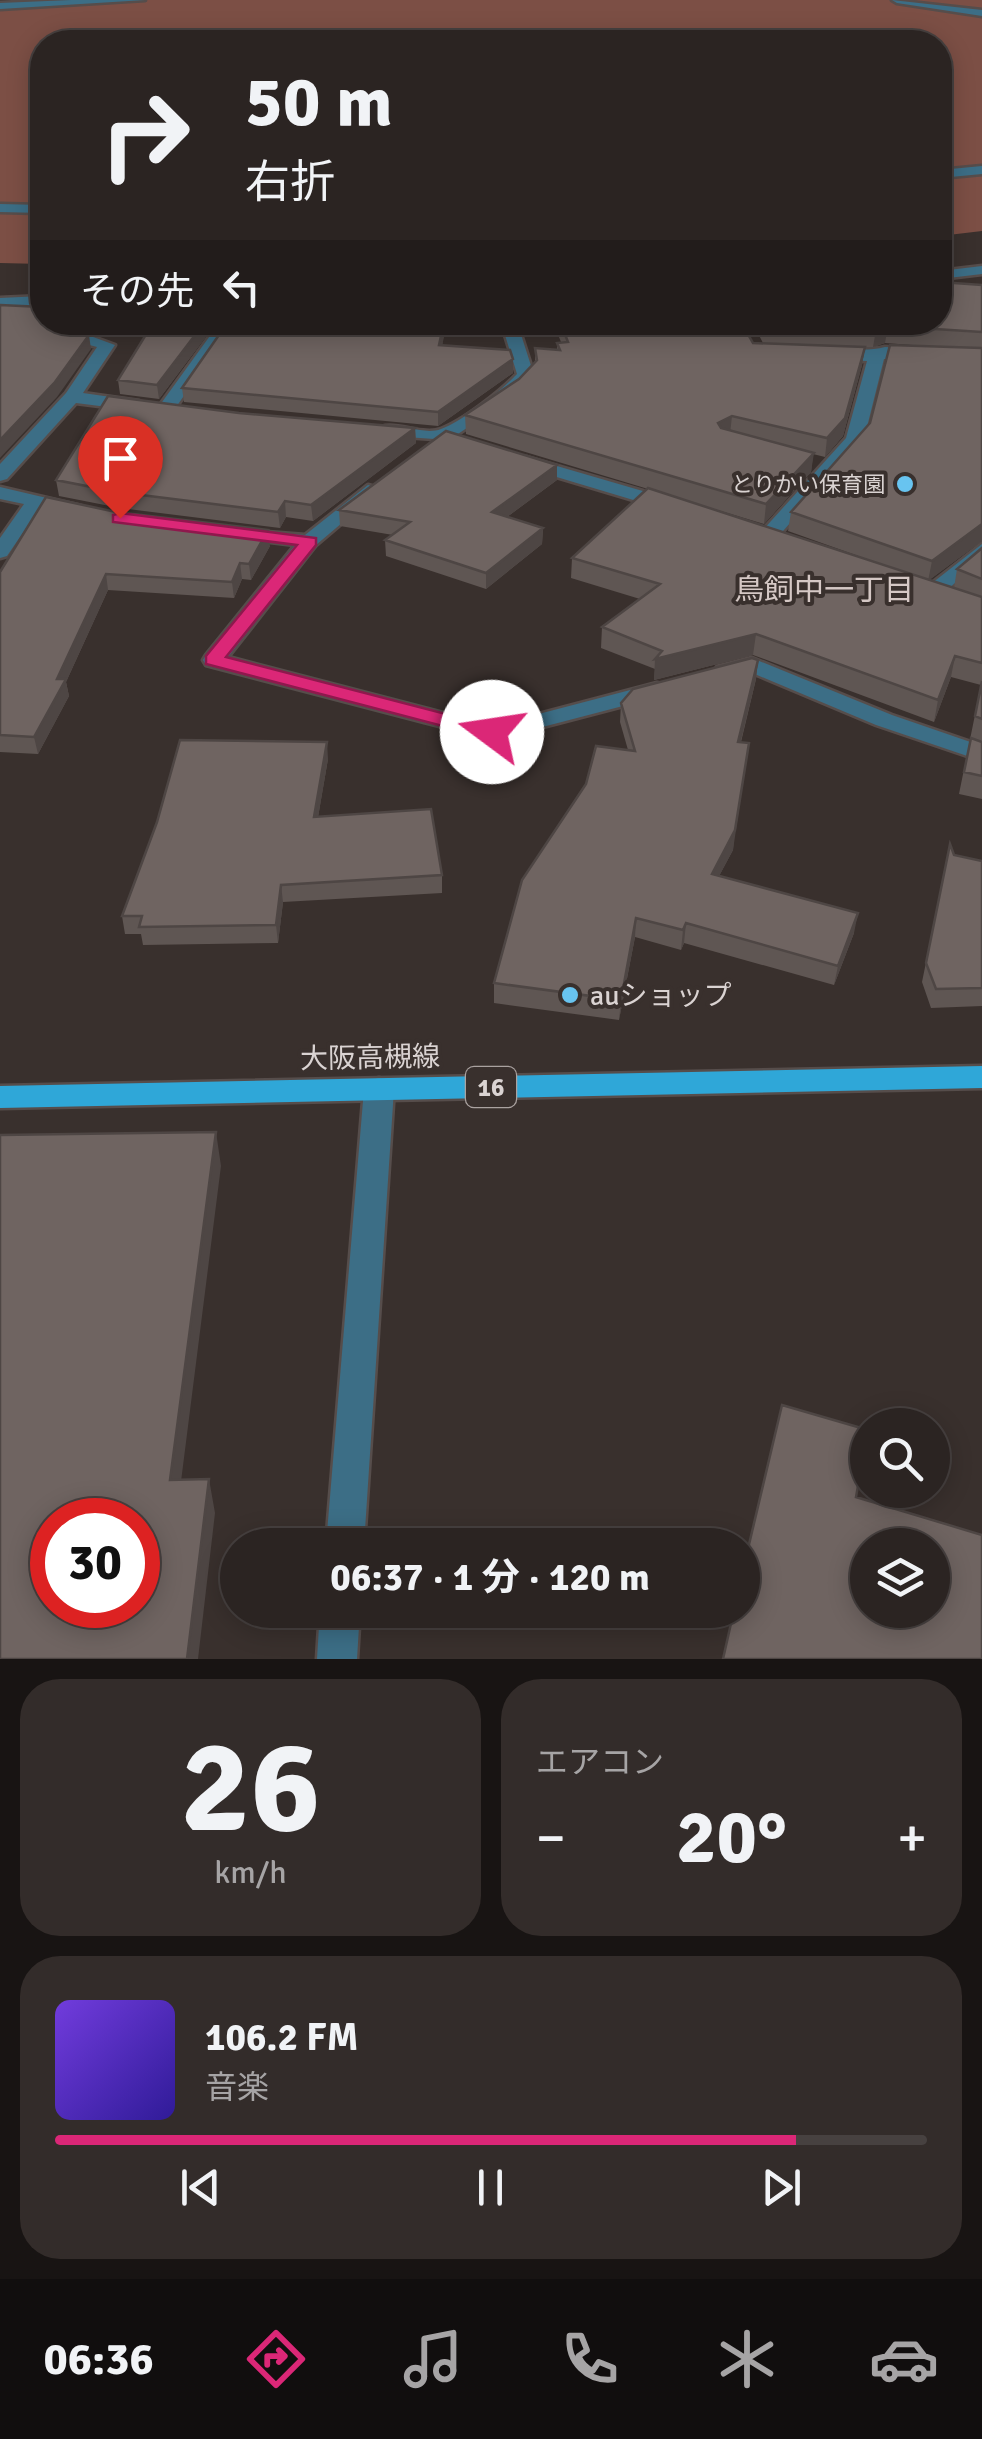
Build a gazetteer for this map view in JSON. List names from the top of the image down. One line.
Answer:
{"streets":{"main road":["大阪高槻線","16"]},"districts":["鳥飼中一丁目"],"places":["とりかい保育園","auショップ"],"page":{"turn":["50 m","右折"],"then":"その先","limit":"30","trip":"06:37 · 1 分 · 120 m","tile":[["26","km/h"],"エアコン"],"heat":["−","20°","+"],"song":["106.2 FM","音楽"],"tabs":"06:36"}}
